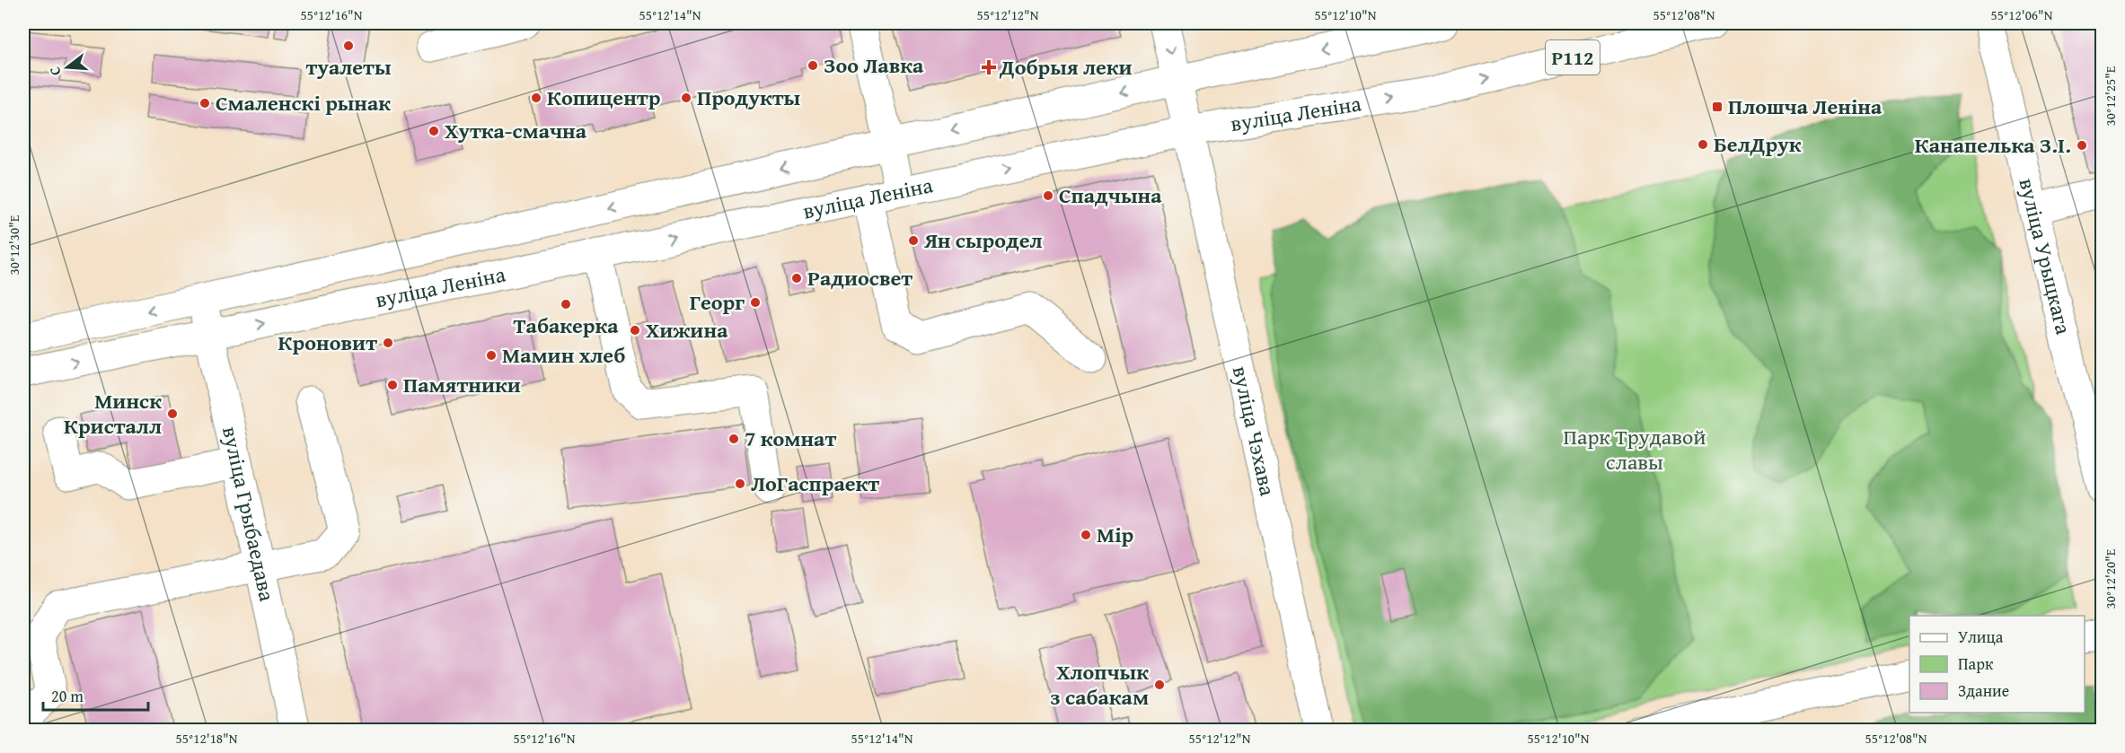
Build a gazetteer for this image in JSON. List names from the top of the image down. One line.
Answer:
{"streets":{"main road":["Р112","вуліца Леніна","вуліца Урыцкага","вуліца Чэхава","вуліца Грыбаедава"]},"crossings":[["вуліца Леніна","вуліца Чэхава"],["вуліца Леніна","вуліца Грыбаедава"]],"parks":["Парк Трудавой славы"],"places":{"other":["туалеты","Зоо Лавка","Копицентр","Продукты","Смаленскі рынак","Хутка-смачна","БелДрук","Канапелька З.І.","Спадчына","Ян сыродел","Радиосвет","Георг","Табакерка","Хижина","Кроновит","Мамин хлеб","Памятники","Минск Кристалл","7 комнат","ЛоГаспраект","Мір","Хлопчык з сабакам"],"health":["Добрыя леки"],"transit":["Плошча Леніна"]},"legend":["Улица","Парк","Здание"],"scale_bar":"20 m","north":"left","coordinates":["55°12'16\"N","55°12'14\"N","55°12'12\"N","55°12'10\"N","55°12'08\"N","55°12'06\"N","30°12'25\"E","30°12'30\"E","30°12'20\"E","55°12'18\"N"]}
